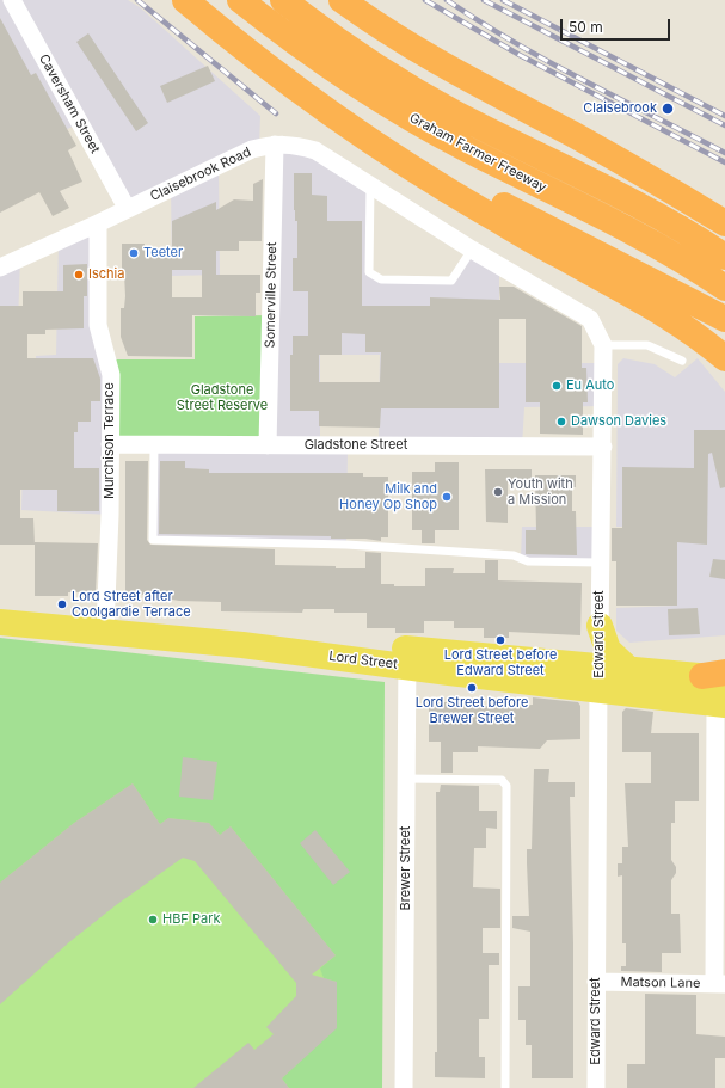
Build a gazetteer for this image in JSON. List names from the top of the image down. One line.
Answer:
{"streets":{"highway":["Graham Farmer Freeway"],"main road":["Lord Street"],"street":["Caversham Street","Claisebrook Road","Somerville Street","Murchison Terrace","Gladstone Street","Edward Street","Brewer Street","Matson Lane"]},"crossings":[["Caversham Street","Claisebrook Road"],["Claisebrook Road","Somerville Street"],["Claisebrook Road","Murchison Terrace"],["Claisebrook Road","Edward Street"],["Somerville Street","Gladstone Street"],["Murchison Terrace","Gladstone Street"],["Murchison Terrace","Lord Street"],["Gladstone Street","Edward Street"],["Edward Street","Lord Street"],["Edward Street","Matson Lane"],["Lord Street","Brewer Street"]],"parks":["Gladstone Street Reserve"],"places":["Claisebrook","Teeter","Ischia","Eu Auto","Dawson Davies","Youth with a Mission","Milk and Honey Op Shop","Lord Street after Coolgardie Terrace","Lord Street before Edward Street","Lord Street before Brewer Street","HBF Park"],"scale_bar":"50 m"}
